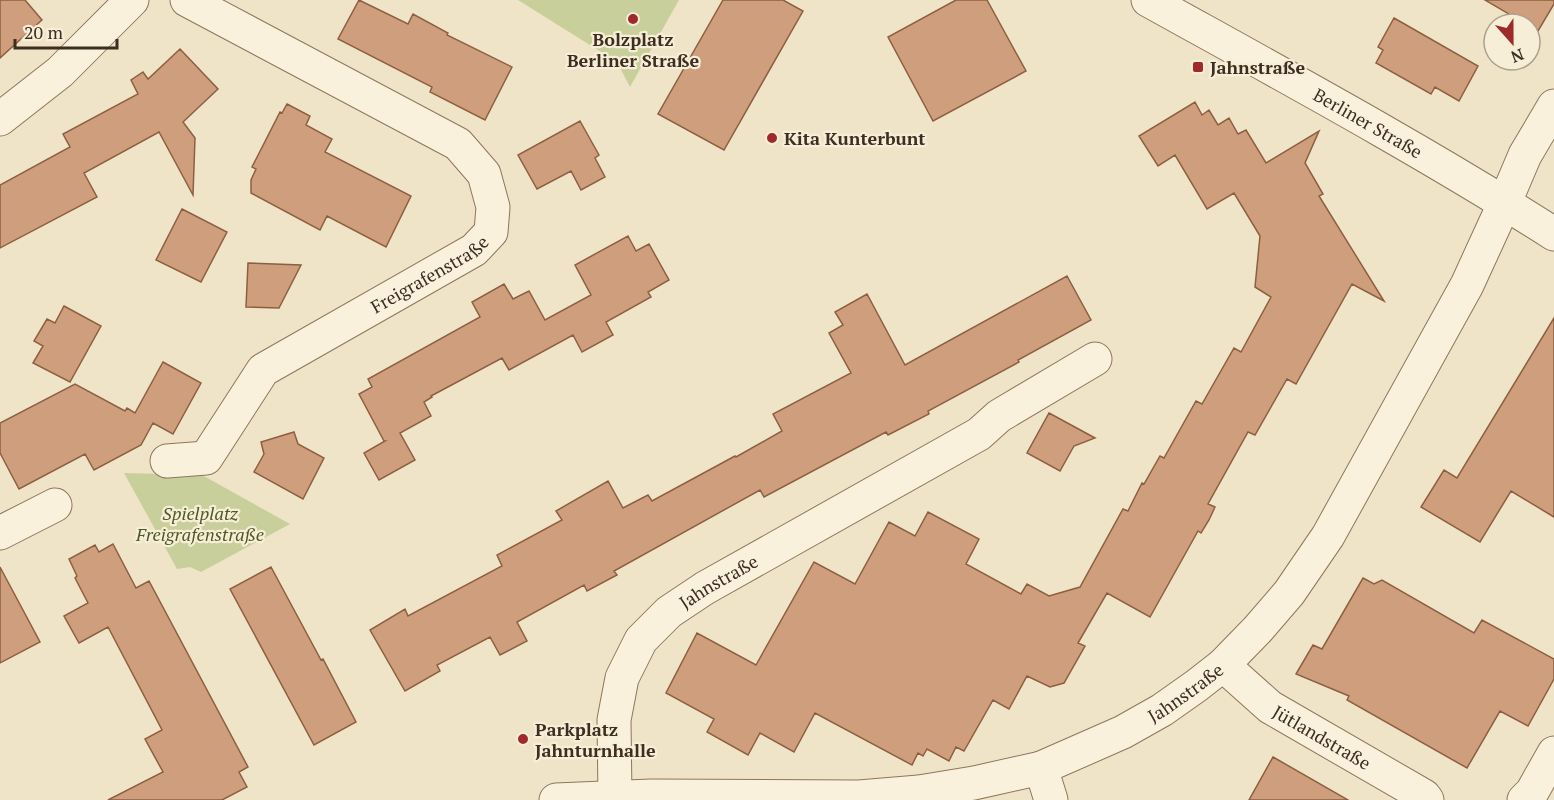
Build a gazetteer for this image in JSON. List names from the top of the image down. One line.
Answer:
{"streets":{"street":["Berliner Straße","Freigrafenstraße","Jahnstraße","Jütlandstraße"]},"crossings":[["Berliner Straße","Jahnstraße"],["Jahnstraße","Jütlandstraße"]],"parks":["Spielplatz Freigrafenstraße"],"places":{"other":["Bolzplatz Berliner Straße","Kita Kunterbunt","Parkplatz Jahnturnhalle"],"transit":["Jahnstraße"]},"scale_bar":"20 m","north":"bottom"}
